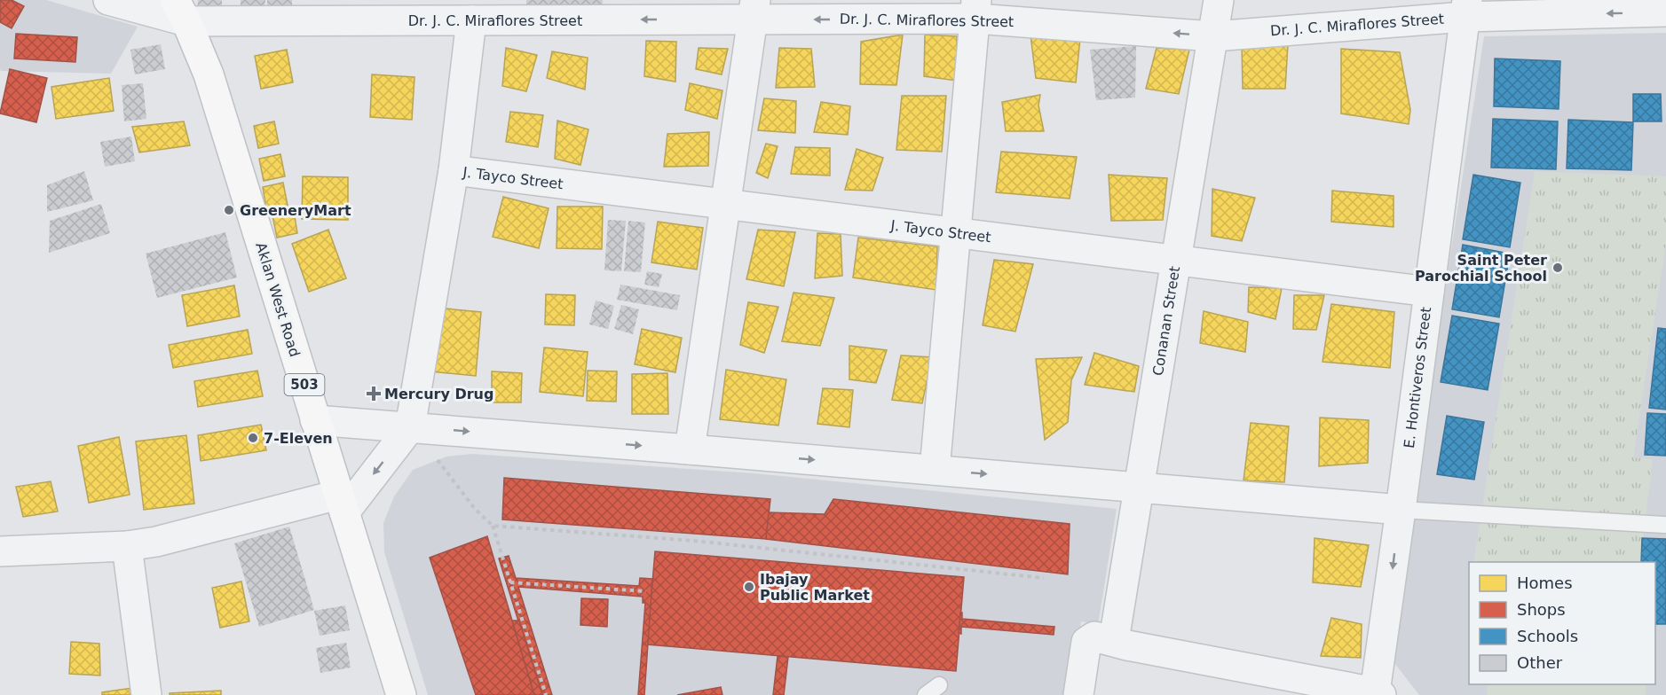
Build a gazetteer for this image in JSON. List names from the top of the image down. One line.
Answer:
{"streets":{"main road":["Aklan West Road","503"],"street":["Dr. J. C. Miraflores Street","J. Tayco Street","Conanan Street","E. Hontiveros Street"]},"crossings":[["Dr. J. C. Miraflores Street","Aklan West Road"],["Dr. J. C. Miraflores Street","Conanan Street"],["Dr. J. C. Miraflores Street","E. Hontiveros Street"],["J. Tayco Street","Conanan Street"],["J. Tayco Street","E. Hontiveros Street"]],"one_way":["Dr. J. C. Miraflores Street"],"places":{"other":["GreeneryMart","Saint Peter Parochial School","7-Eleven","Ibajay Public Market"],"health":["Mercury Drug"]},"legend":["Homes","Shops","Schools","Other"]}
